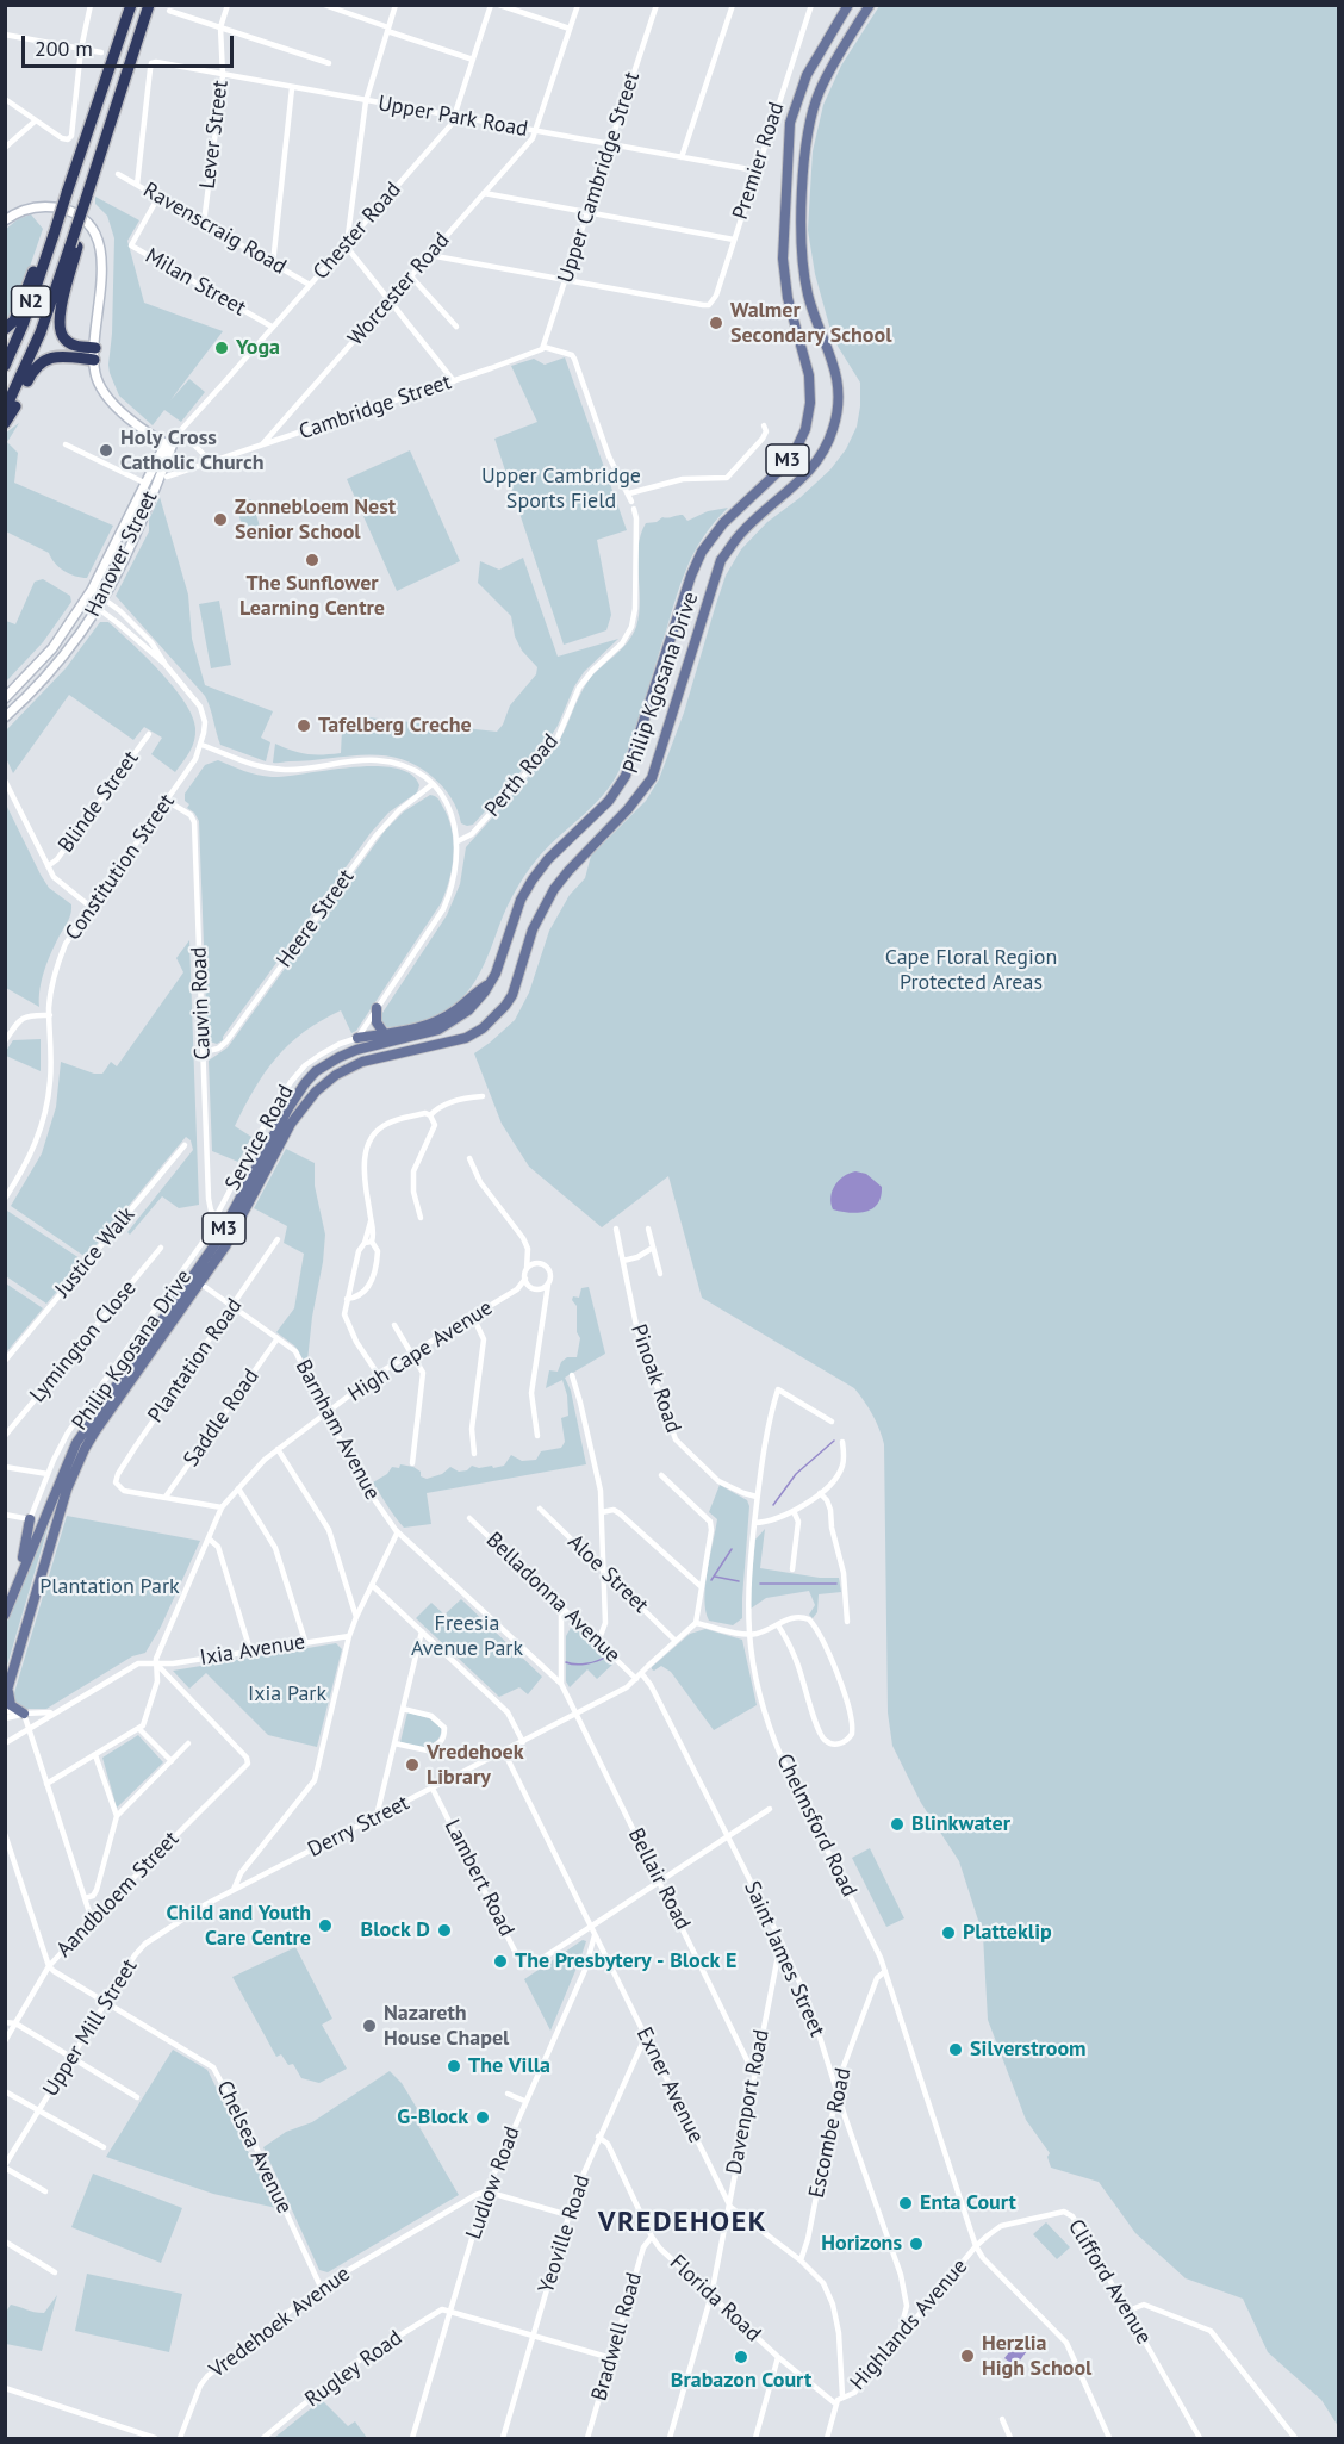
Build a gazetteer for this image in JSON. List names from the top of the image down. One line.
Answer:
{"streets":{"highway":["N2"],"main road":["M3","Philip Kgosana Drive"],"street":["Upper Park Road","Lever Street","Premier Road","Upper Cambridge Street","Ravenscraig Road","Chester Road","Milan Street","Worcester Road","Cambridge Street","Hanover Street","Perth Road","Blinde Street","Constitution Street","Heere Street","Cauvin Road","Service Road","Justice Walk","Lymington Close","High Cape Avenue","Plantation Road","Pinoak Road","Saddle Road","Barnham Avenue","Aloe Street","Belladonna Avenue","Ixia Avenue","Chelmsford Road","Derry Street","Lambert Road","Bellair Road","Aandbloem Street","Saint James Street","Upper Mill Street","Exner Avenue","Davenport Road","Escombe Road","Chelsea Avenue","Ludlow Road","Yeoville Road","Clifford Avenue","Florida Road","Vredehoek Avenue","Highlands Avenue","Bradwell Road","Rugley Road"]},"crossings":[["Upper Park Road","Lever Street"],["Upper Park Road","Premier Road"],["Upper Park Road","Upper Cambridge Street"],["Upper Park Road","Ravenscraig Road"],["Upper Park Road","Chester Road"],["Upper Park Road","Worcester Road"],["Lever Street","Ravenscraig Road"],["Premier Road","Upper Cambridge Street"],["Upper Cambridge Street","Cambridge Street"],["Upper Cambridge Street","Perth Road"],["Ravenscraig Road","Chester Road"],["Ravenscraig Road","Milan Street"],["Chester Road","Milan Street"],["Chester Road","Hanover Street"],["Worcester Road","Cambridge Street"],["Cambridge Street","Perth Road"],["Philip Kgosana Drive","Barnham Avenue"],["Constitution Street","Cauvin Road"],["Heere Street","Cauvin Road"],["Cauvin Road","Service Road"],["High Cape Avenue","Barnham Avenue"],["High Cape Avenue","Ixia Avenue"],["High Cape Avenue","Aandbloem Street"],["Plantation Road","Saddle Road"],["Plantation Road","Barnham Avenue"],["Pinoak Road","Chelmsford Road"],["Saddle Road","Barnham Avenue"],["Barnham Avenue","Bellair Road"],["Aloe Street","Derry Street"],["Belladonna Avenue","Derry Street"],["Belladonna Avenue","Saint James Street"],["Ixia Avenue","Aandbloem Street"],["Chelmsford Road","Escombe Road"],["Chelmsford Road","Clifford Avenue"],["Chelmsford Road","Highlands Avenue"],["Derry Street","Lambert Road"],["Derry Street","Bellair Road"],["Derry Street","Saint James Street"],["Derry Street","Upper Mill Street"],["Derry Street","Exner Avenue"],["Lambert Road","Exner Avenue"],["Bellair Road","Davenport Road"],["Aandbloem Street","Chelsea Avenue"],["Saint James Street","Davenport Road"],["Saint James Street","Escombe Road"],["Saint James Street","Highlands Avenue"],["Upper Mill Street","Chelsea Avenue"],["Exner Avenue","Davenport Road"],["Exner Avenue","Escombe Road"],["Exner Avenue","Ludlow Road"],["Exner Avenue","Yeoville Road"],["Exner Avenue","Highlands Avenue"],["Davenport Road","Florida Road"],["Chelsea Avenue","Vredehoek Avenue"],["Ludlow Road","Vredehoek Avenue"],["Ludlow Road","Rugley Road"],["Yeoville Road","Florida Road"],["Clifford Avenue","Highlands Avenue"],["Florida Road","Highlands Avenue"],["Florida Road","Bradwell Road"]],"districts":["VREDEHOEK"],"parks":["Upper Cambridge Sports Field","Cape Floral Region Protected Areas","Plantation Park","Freesia Avenue Park","Ixia Park"],"places":["Walmer Secondary School","Yoga","Holy Cross Catholic Church","Zonnebloem Nest Senior School","The Sunflower Learning Centre","Tafelberg Creche","Vredehoek Library","Blinkwater","Child and Youth Care Centre","Block D","Platteklip","The Presbytery - Block E","Nazareth House Chapel","Silverstroom","The Villa","G-Block","Enta Court","Horizons","Herzlia High School","Brabazon Court"],"scale_bar":"200 m"}
